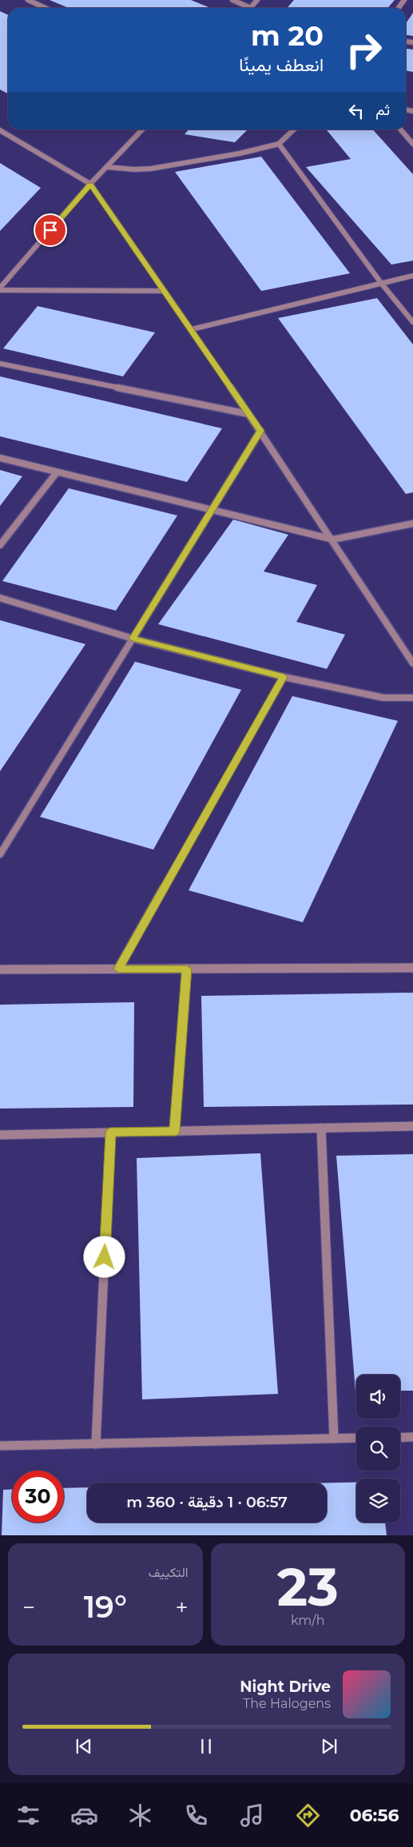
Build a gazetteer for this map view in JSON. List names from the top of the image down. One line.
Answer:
{"page":{"turn":["20 m","انعطف يمينًا"],"then":"ثم","limit":"30","trip":"06:57 · 1 دقيقة · 360 m","tile":[["23","km/h"],"التكييف"],"heat":["−","19°","+"],"song":["Night Drive","The Halogens"],"tabs":"06:56"}}
